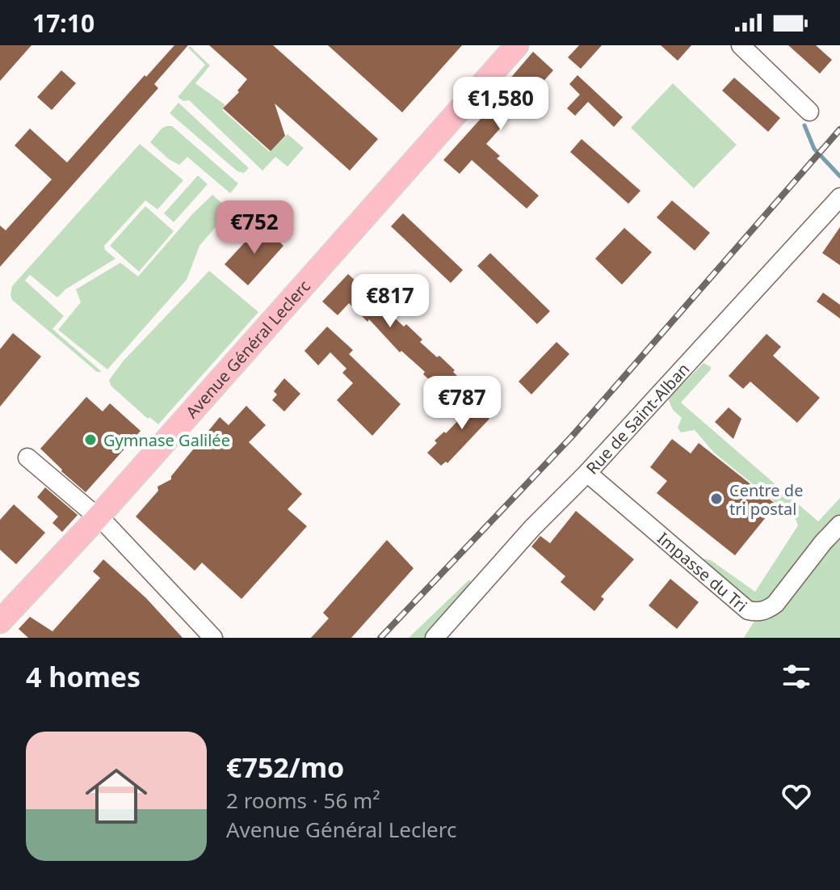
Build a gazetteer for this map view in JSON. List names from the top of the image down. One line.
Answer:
{"streets":{"main road":["Avenue Général Leclerc"],"street":["Rue de Saint-Alban","Impasse du Tri"]},"crossings":[["Rue de Saint-Alban","Impasse du Tri"]],"places":["Gymnase Galilée","Centre de tri postal"],"page":{"status":"17:10","price":["€1,580","€752","€817","€787"],"heading":"4 homes","list":[{"name":"€752/mo","note":"2 rooms · 56 m² · Avenue Général Leclerc"}]}}
